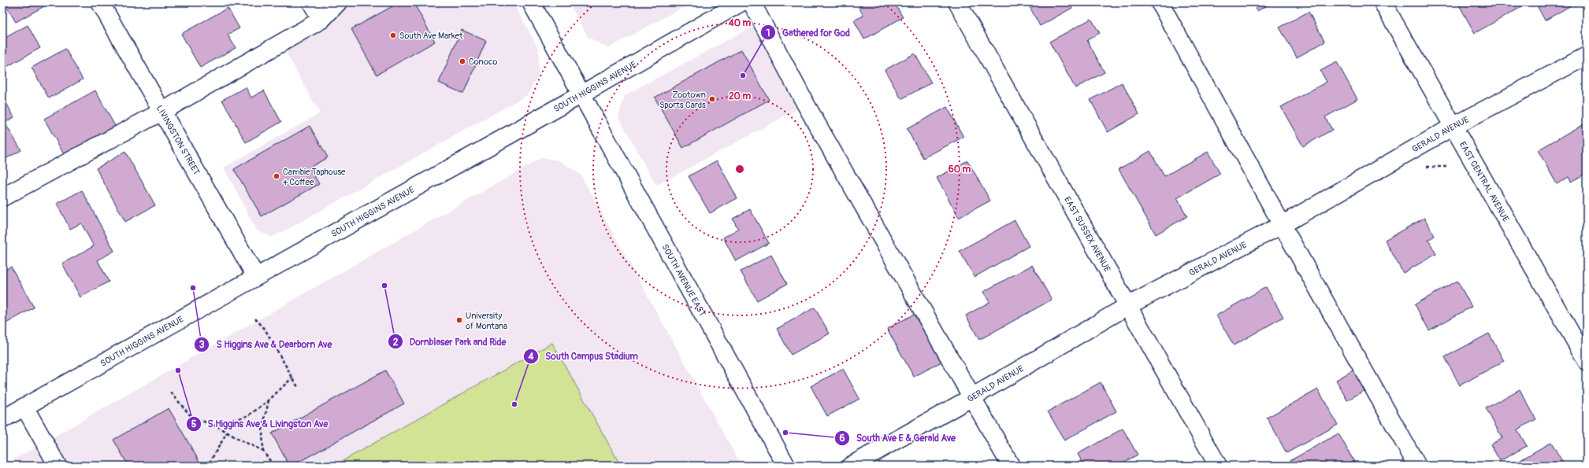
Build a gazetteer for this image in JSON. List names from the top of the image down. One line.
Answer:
{"streets":{"street":["SOUTH HIGGINS AVENUE","GERALD AVENUE","LIVINGSTON STREET","EAST CENTRAL AVENUE","EAST SUSSEX AVENUE","SOUTH AVENUE EAST"]},"crossings":[["SOUTH HIGGINS AVENUE","LIVINGSTON STREET"],["SOUTH HIGGINS AVENUE","SOUTH AVENUE EAST"],["GERALD AVENUE","EAST CENTRAL AVENUE"],["GERALD AVENUE","EAST SUSSEX AVENUE"]],"places":["South Ave Market","Conoco","Gathered for God","Zootown Sports Cards","Cambie Taphouse + Coffee","Dornblaser Park and Ride","S Higgins Ave & Dearborn Ave","University of Montana","S Higgins Ave & Livingston Ave","South Campus Stadium","South Ave E & Gerald Ave"],"rings":["40 m","20 m","60 m"]}
